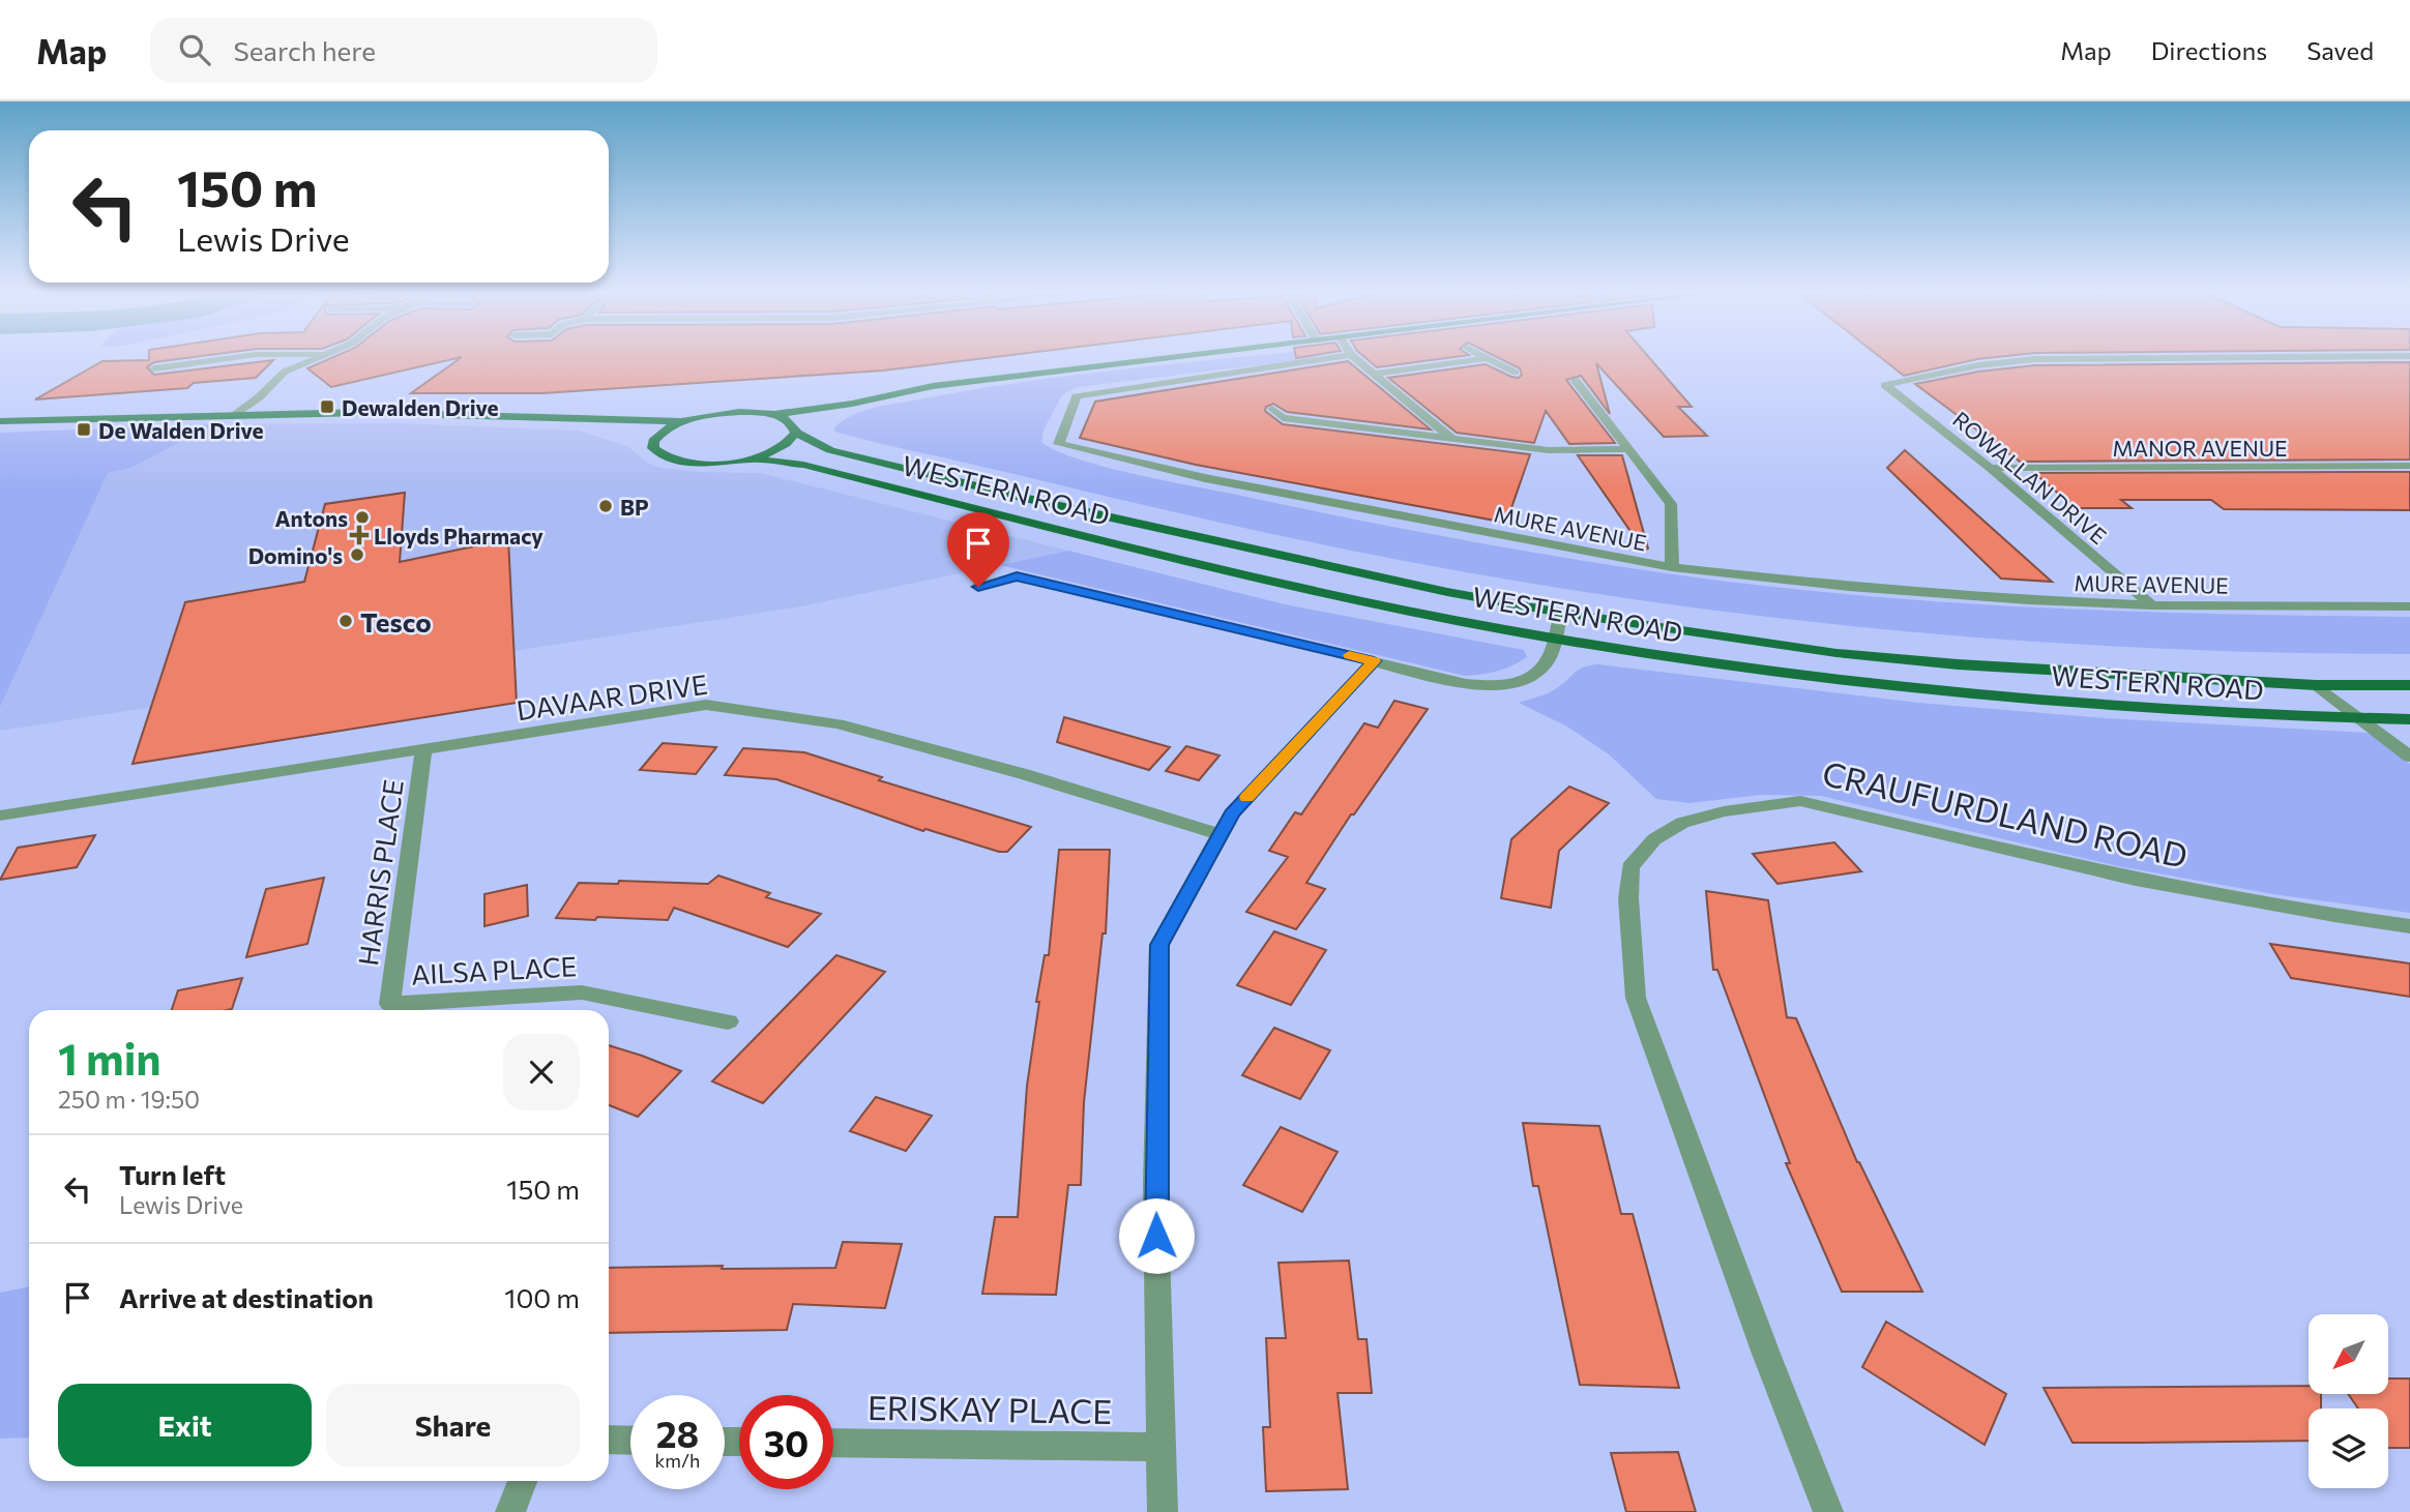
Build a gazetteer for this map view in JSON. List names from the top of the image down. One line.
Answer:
{"streets":{"main road":["WESTERN ROAD"],"street":["MANOR AVENUE","ROWALLAN DRIVE","MURE AVENUE","DAVAAR DRIVE","CRAUFURDLAND ROAD","HARRIS PLACE","AILSA PLACE","ERISKAY PLACE"]},"crossings":[["MANOR AVENUE","ROWALLAN DRIVE"],["ROWALLAN DRIVE","MURE AVENUE"],["DAVAAR DRIVE","HARRIS PLACE"],["HARRIS PLACE","AILSA PLACE"]],"places":{"transit":["Dewalden Drive","De Walden Drive"],"other":["BP","Antons","Domino's","Tesco"],"health":["Lloyds Pharmacy"]},"north":"bottom left","page":{"header":"Map","search":"Search here","nav":["Map","Directions","Saved"],"turn":["150 m","Lewis Drive"],"heading":["1 min","250 m · 19:50"],"list":[{"name":"Turn left","note":"Lewis Drive","value":"150 m"},{"name":"Arrive at destination","value":"100 m"}],"buttons":["Exit","Share"],"speed":"28 km/h","limit":"30"}}
